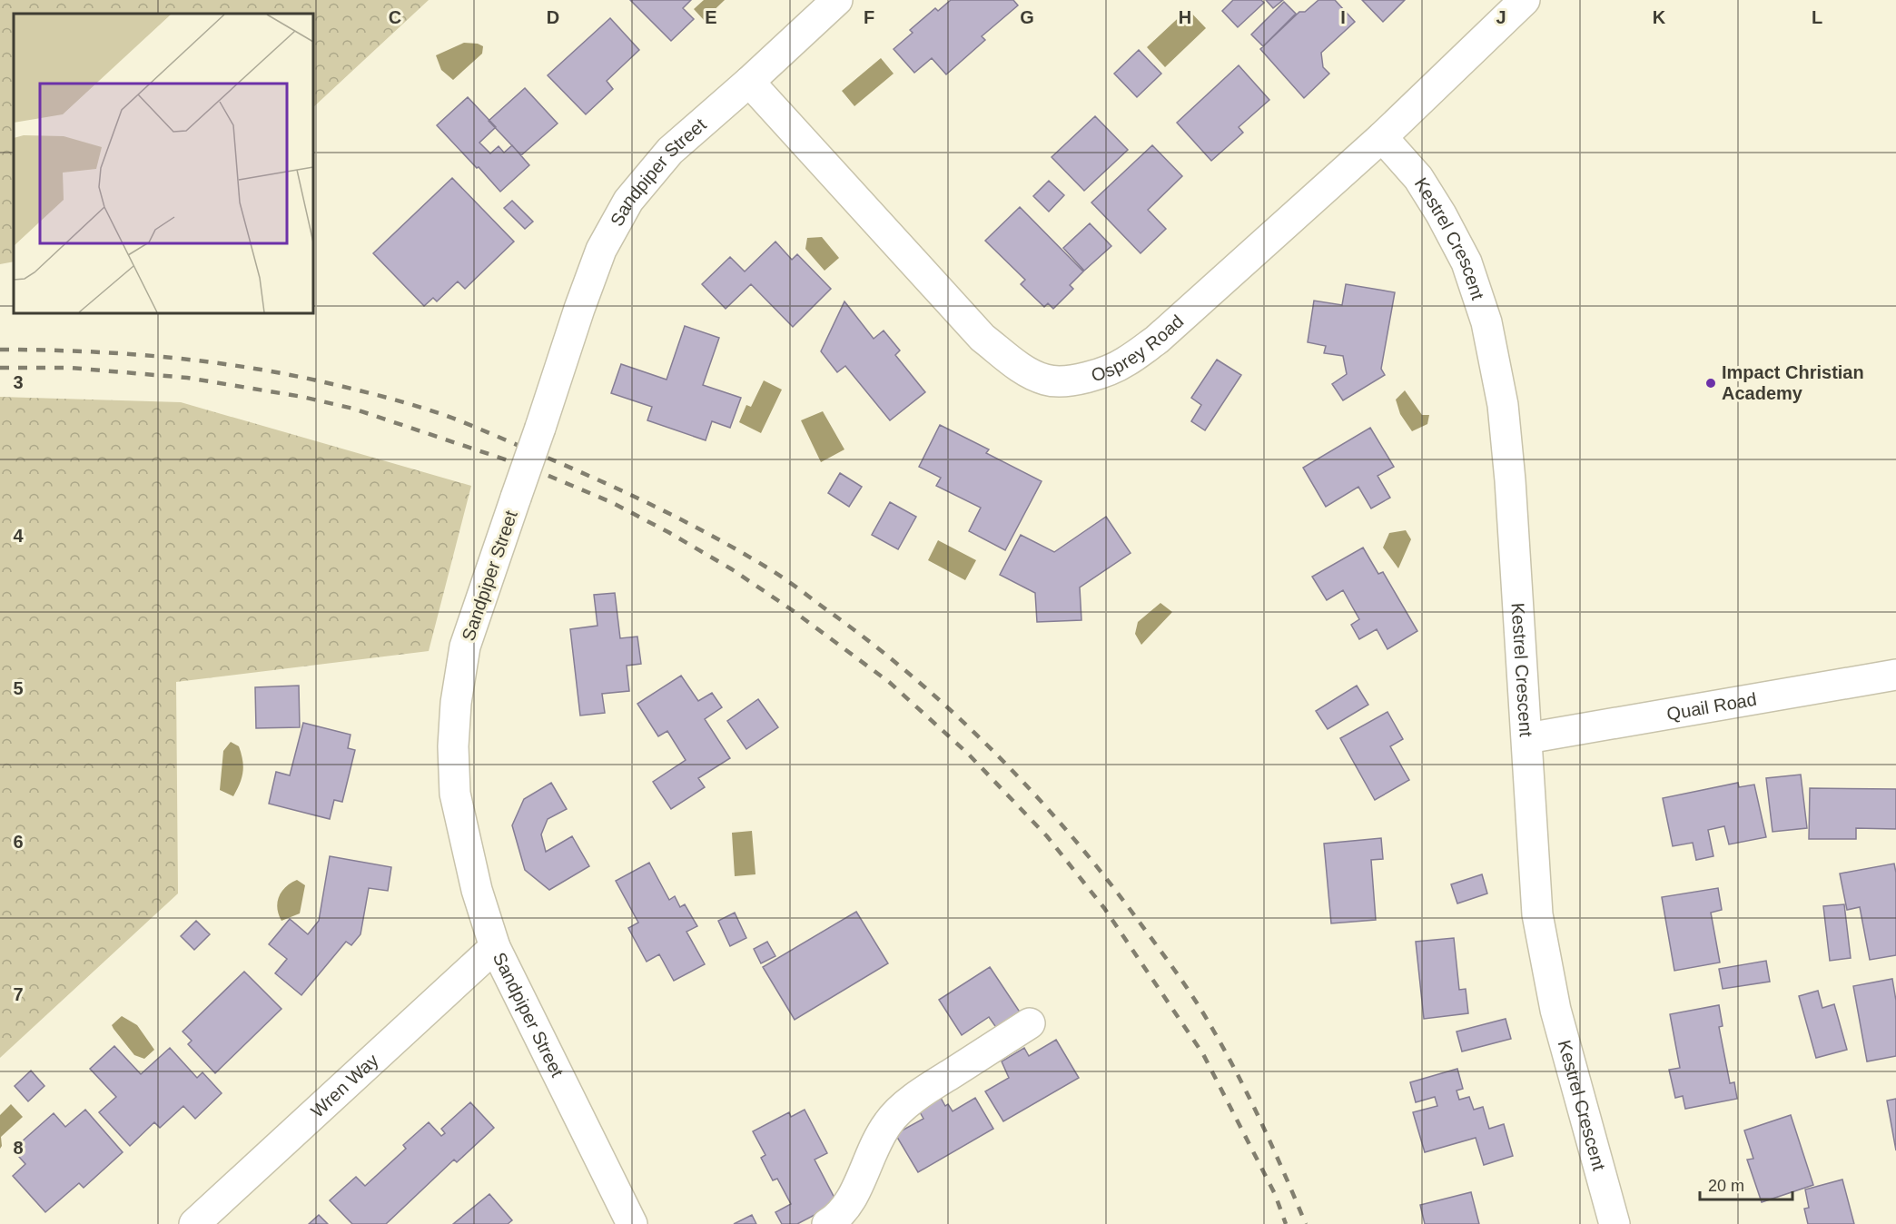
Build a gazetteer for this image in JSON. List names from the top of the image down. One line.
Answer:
{"streets":{"street":["Sandpiper Street","Kestrel Crescent","Osprey Road","Quail Road","Wren Way"]},"crossings":[["Sandpiper Street","Osprey Road"],["Sandpiper Street","Wren Way"],["Kestrel Crescent","Osprey Road"],["Kestrel Crescent","Quail Road"]],"places":["Impact Christian Academy"],"scale_bar":"20 m","grid":{"columns":["C","D","E","F","G","H","I","J","K","L"],"rows":["3","4","5","6","7","8"]}}
